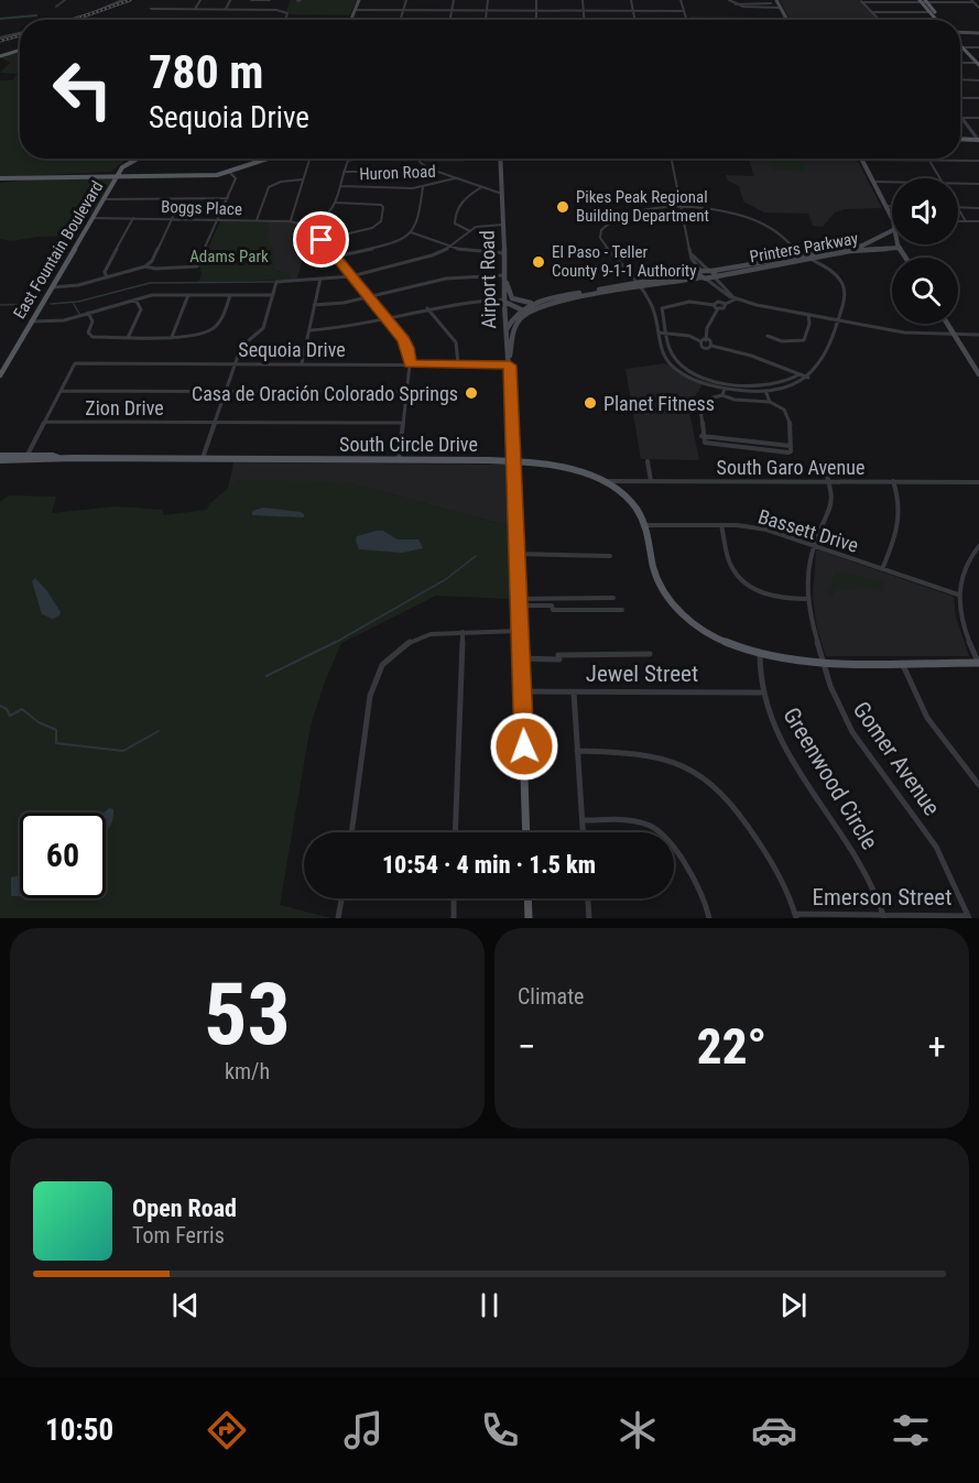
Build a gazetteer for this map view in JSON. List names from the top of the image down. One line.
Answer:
{"streets":{"main road":["Printers Parkway","East Fountain Boulevard","Airport Road","South Circle Drive"],"street":["Huron Road","Boggs Place","Sequoia Drive","Zion Drive","South Garo Avenue","Bassett Drive","Jewel Street","Gomer Avenue","Greenwood Circle","Emerson Street"]},"crossings":[["Boggs Place","East Fountain Boulevard"],["Airport Road","Sequoia Drive"],["Airport Road","South Circle Drive"],["Airport Road","Jewel Street"],["South Circle Drive","South Garo Avenue"],["South Circle Drive","Bassett Drive"],["South Circle Drive","Gomer Avenue"],["South Circle Drive","Greenwood Circle"],["South Garo Avenue","Gomer Avenue"],["Bassett Drive","Gomer Avenue"],["Jewel Street","Greenwood Circle"],["Gomer Avenue","Emerson Street"],["Greenwood Circle","Emerson Street"]],"parks":["Adams Park"],"places":["Pikes Peak Regional Building Department","El Paso - Teller County 9-1-1 Authority","Casa de Oración Colorado Springs","Planet Fitness"],"page":{"turn":["780 m","Sequoia Drive"],"limit":"60","trip":"10:54 · 4 min · 1.5 km","tile":[["53","km/h"],"Climate"],"heat":["−","22°","+"],"song":["Open Road","Tom Ferris"],"tabs":"10:50"}}
